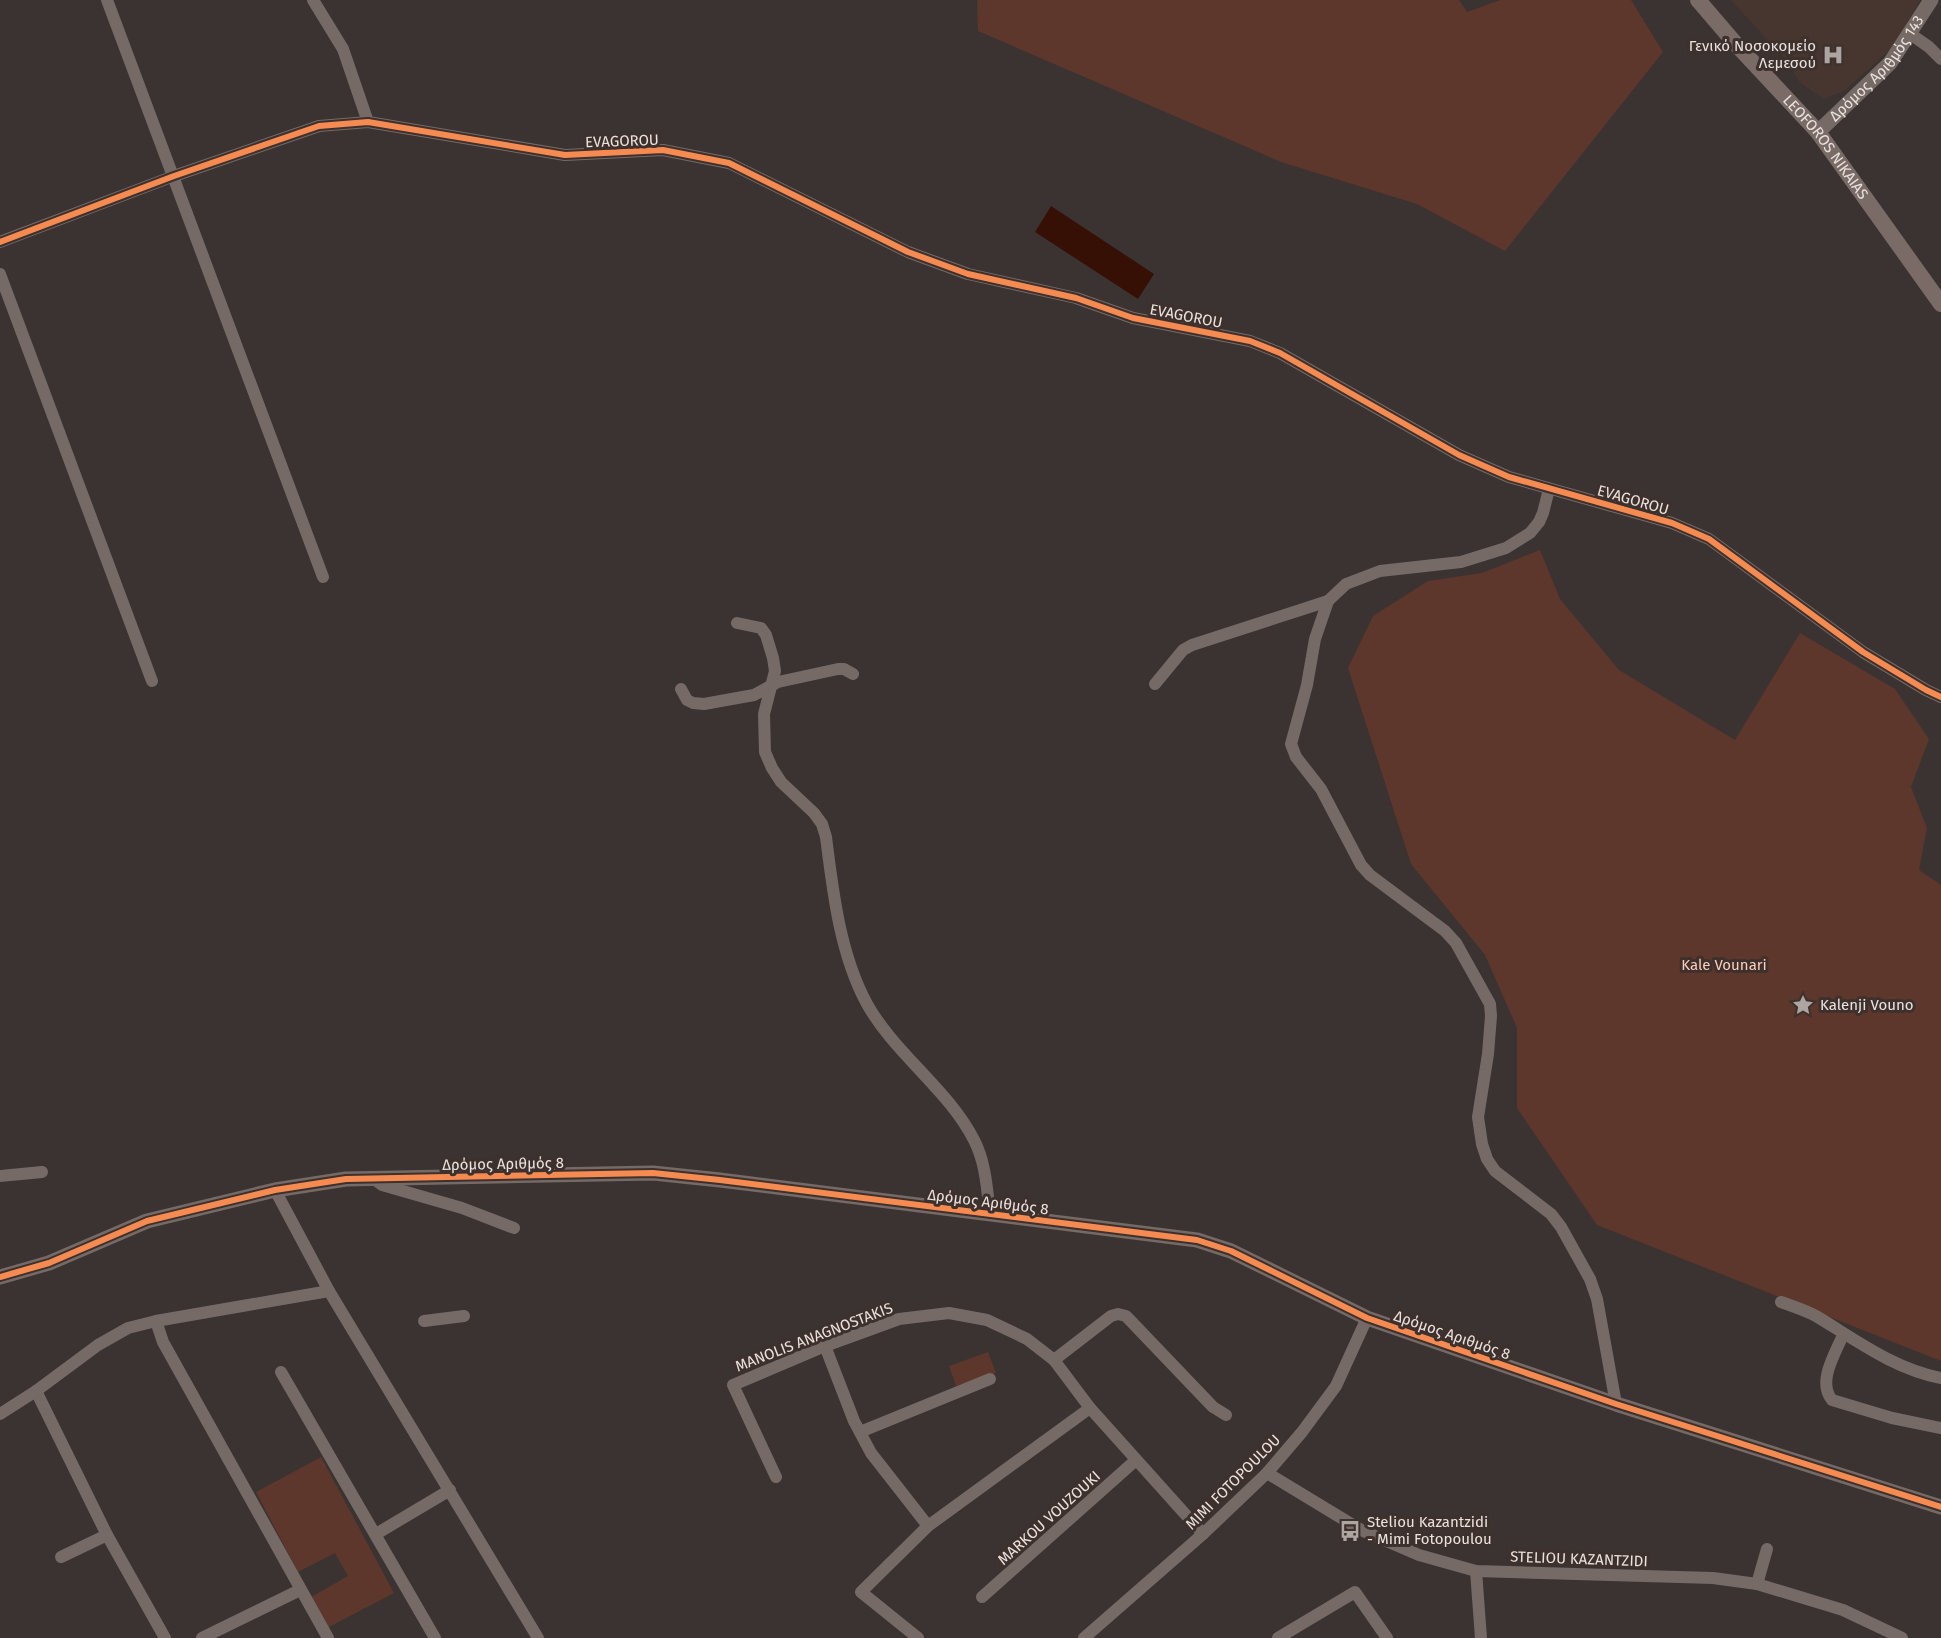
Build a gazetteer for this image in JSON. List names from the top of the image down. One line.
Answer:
{"streets":{"main road":["LEOFOROS NIKAIAS"],"street":["Δρόμος Αριθμός 143","EVAGOROU","Δρόμος Αριθμός 8","MANOLIS ANAGNOSTAKIS","MIMI FOTOPOULOU","MARKOU VOUZOUKI","STELIOU KAZANTZIDI"]},"crossings":[["Δρόμος Αριθμός 143","LEOFOROS NIKAIAS"],["Δρόμος Αριθμός 8","MIMI FOTOPOULOU"],["MANOLIS ANAGNOSTAKIS","MIMI FOTOPOULOU"],["MANOLIS ANAGNOSTAKIS","MARKOU VOUZOUKI"],["MIMI FOTOPOULOU","STELIOU KAZANTZIDI"]],"parks":["Kale Vounari"],"places":{"hospital":["Γενικό Νοσοκομείο Λεμεσού"],"place":["Kalenji Vouno"],"bus stop":["Steliou Kazantzidi - Mimi Fotopoulou"]}}
